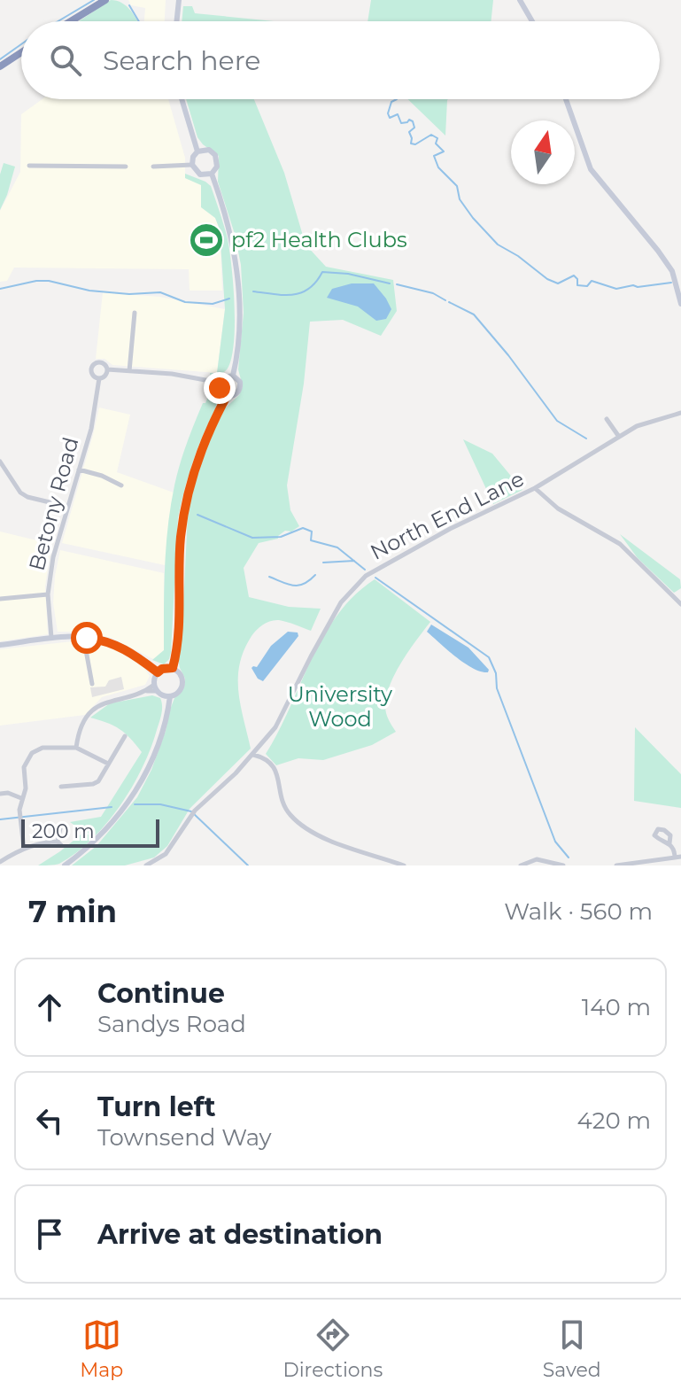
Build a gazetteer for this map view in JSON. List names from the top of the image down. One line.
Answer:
{"streets":{"street":["Betony Road","North End Lane"]},"parks":["University Wood"],"places":{"sports":["pf2 Health Clubs"]},"scale_bar":"200 m","north":"top","page":{"search":"Search here","scale":"200 m","heading":["7 min","Walk · 560 m"],"list":[["Continue","Sandys Road","140 m"],["Turn left","Townsend Way","420 m"],"Arrive at destination"],"nav":["Map","Directions","Saved"]}}
